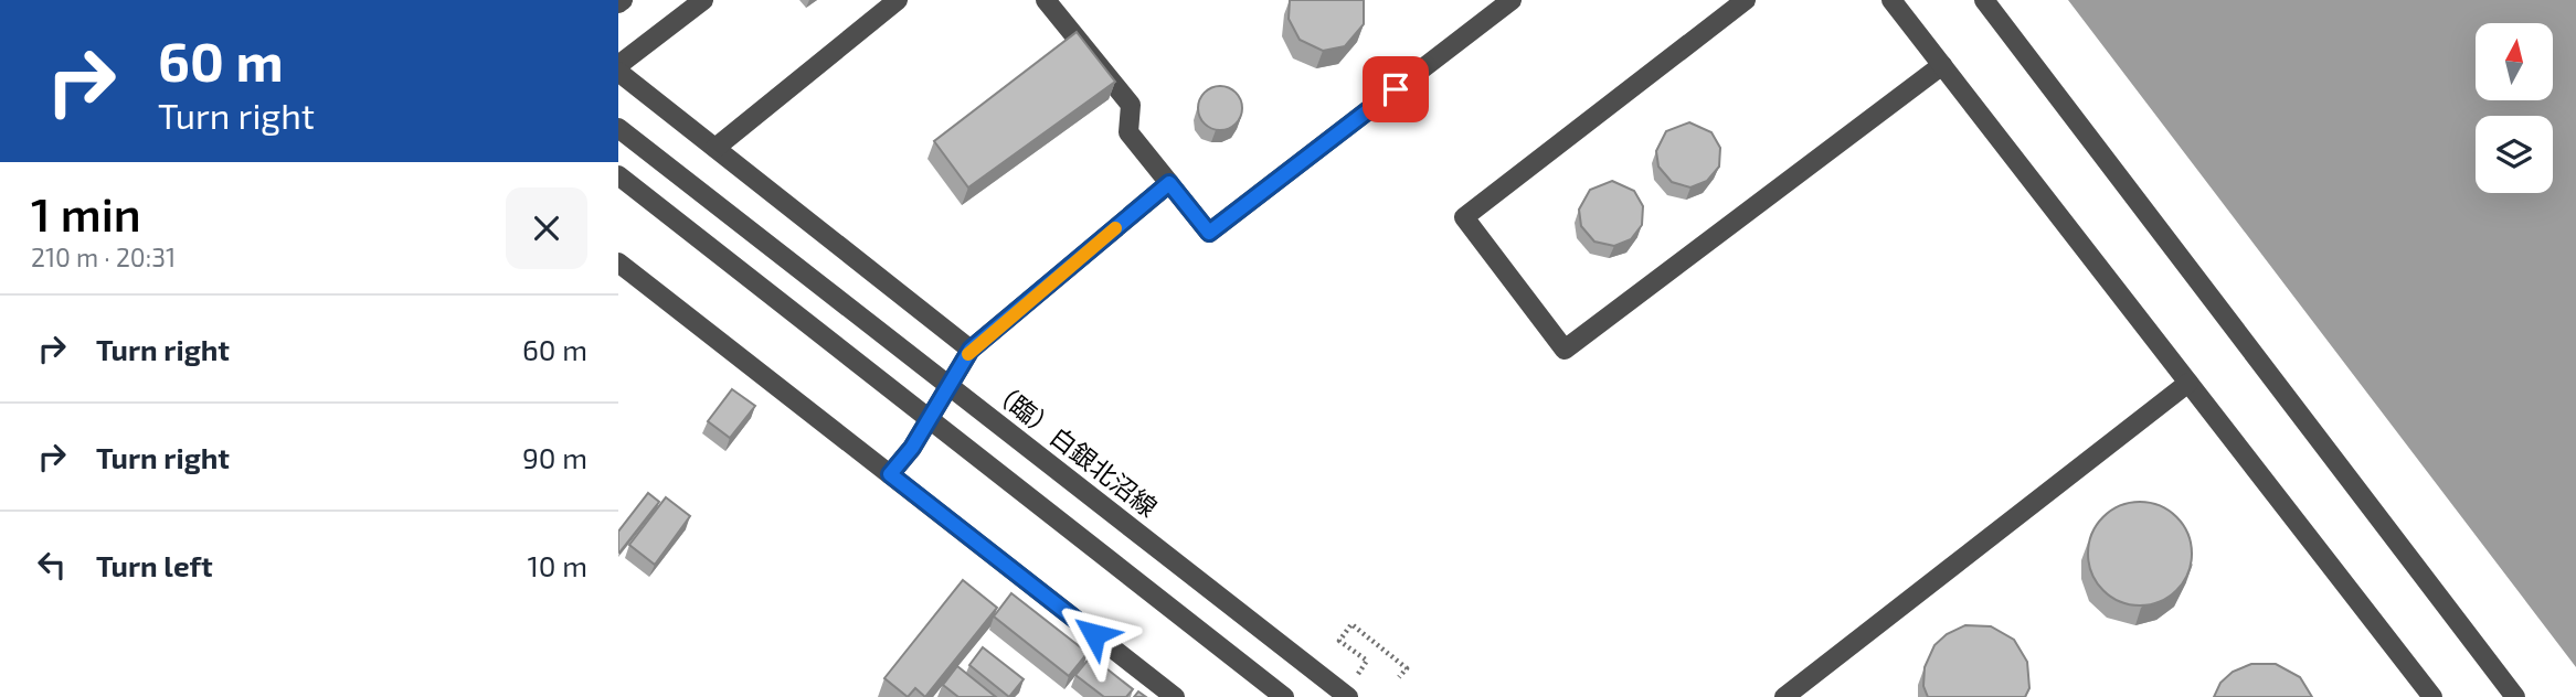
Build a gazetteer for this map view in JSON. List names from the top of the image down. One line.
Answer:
{"streets":{"street":["（臨）白銀北沼線"]},"north":"top","page":{"turn":["60 m","Turn right"],"heading":["1 min","210 m · 20:31"],"list":[{"name":"Turn right","value":"60 m"},{"name":"Turn right","value":"90 m"},{"name":"Turn left","value":"10 m"}]}}
